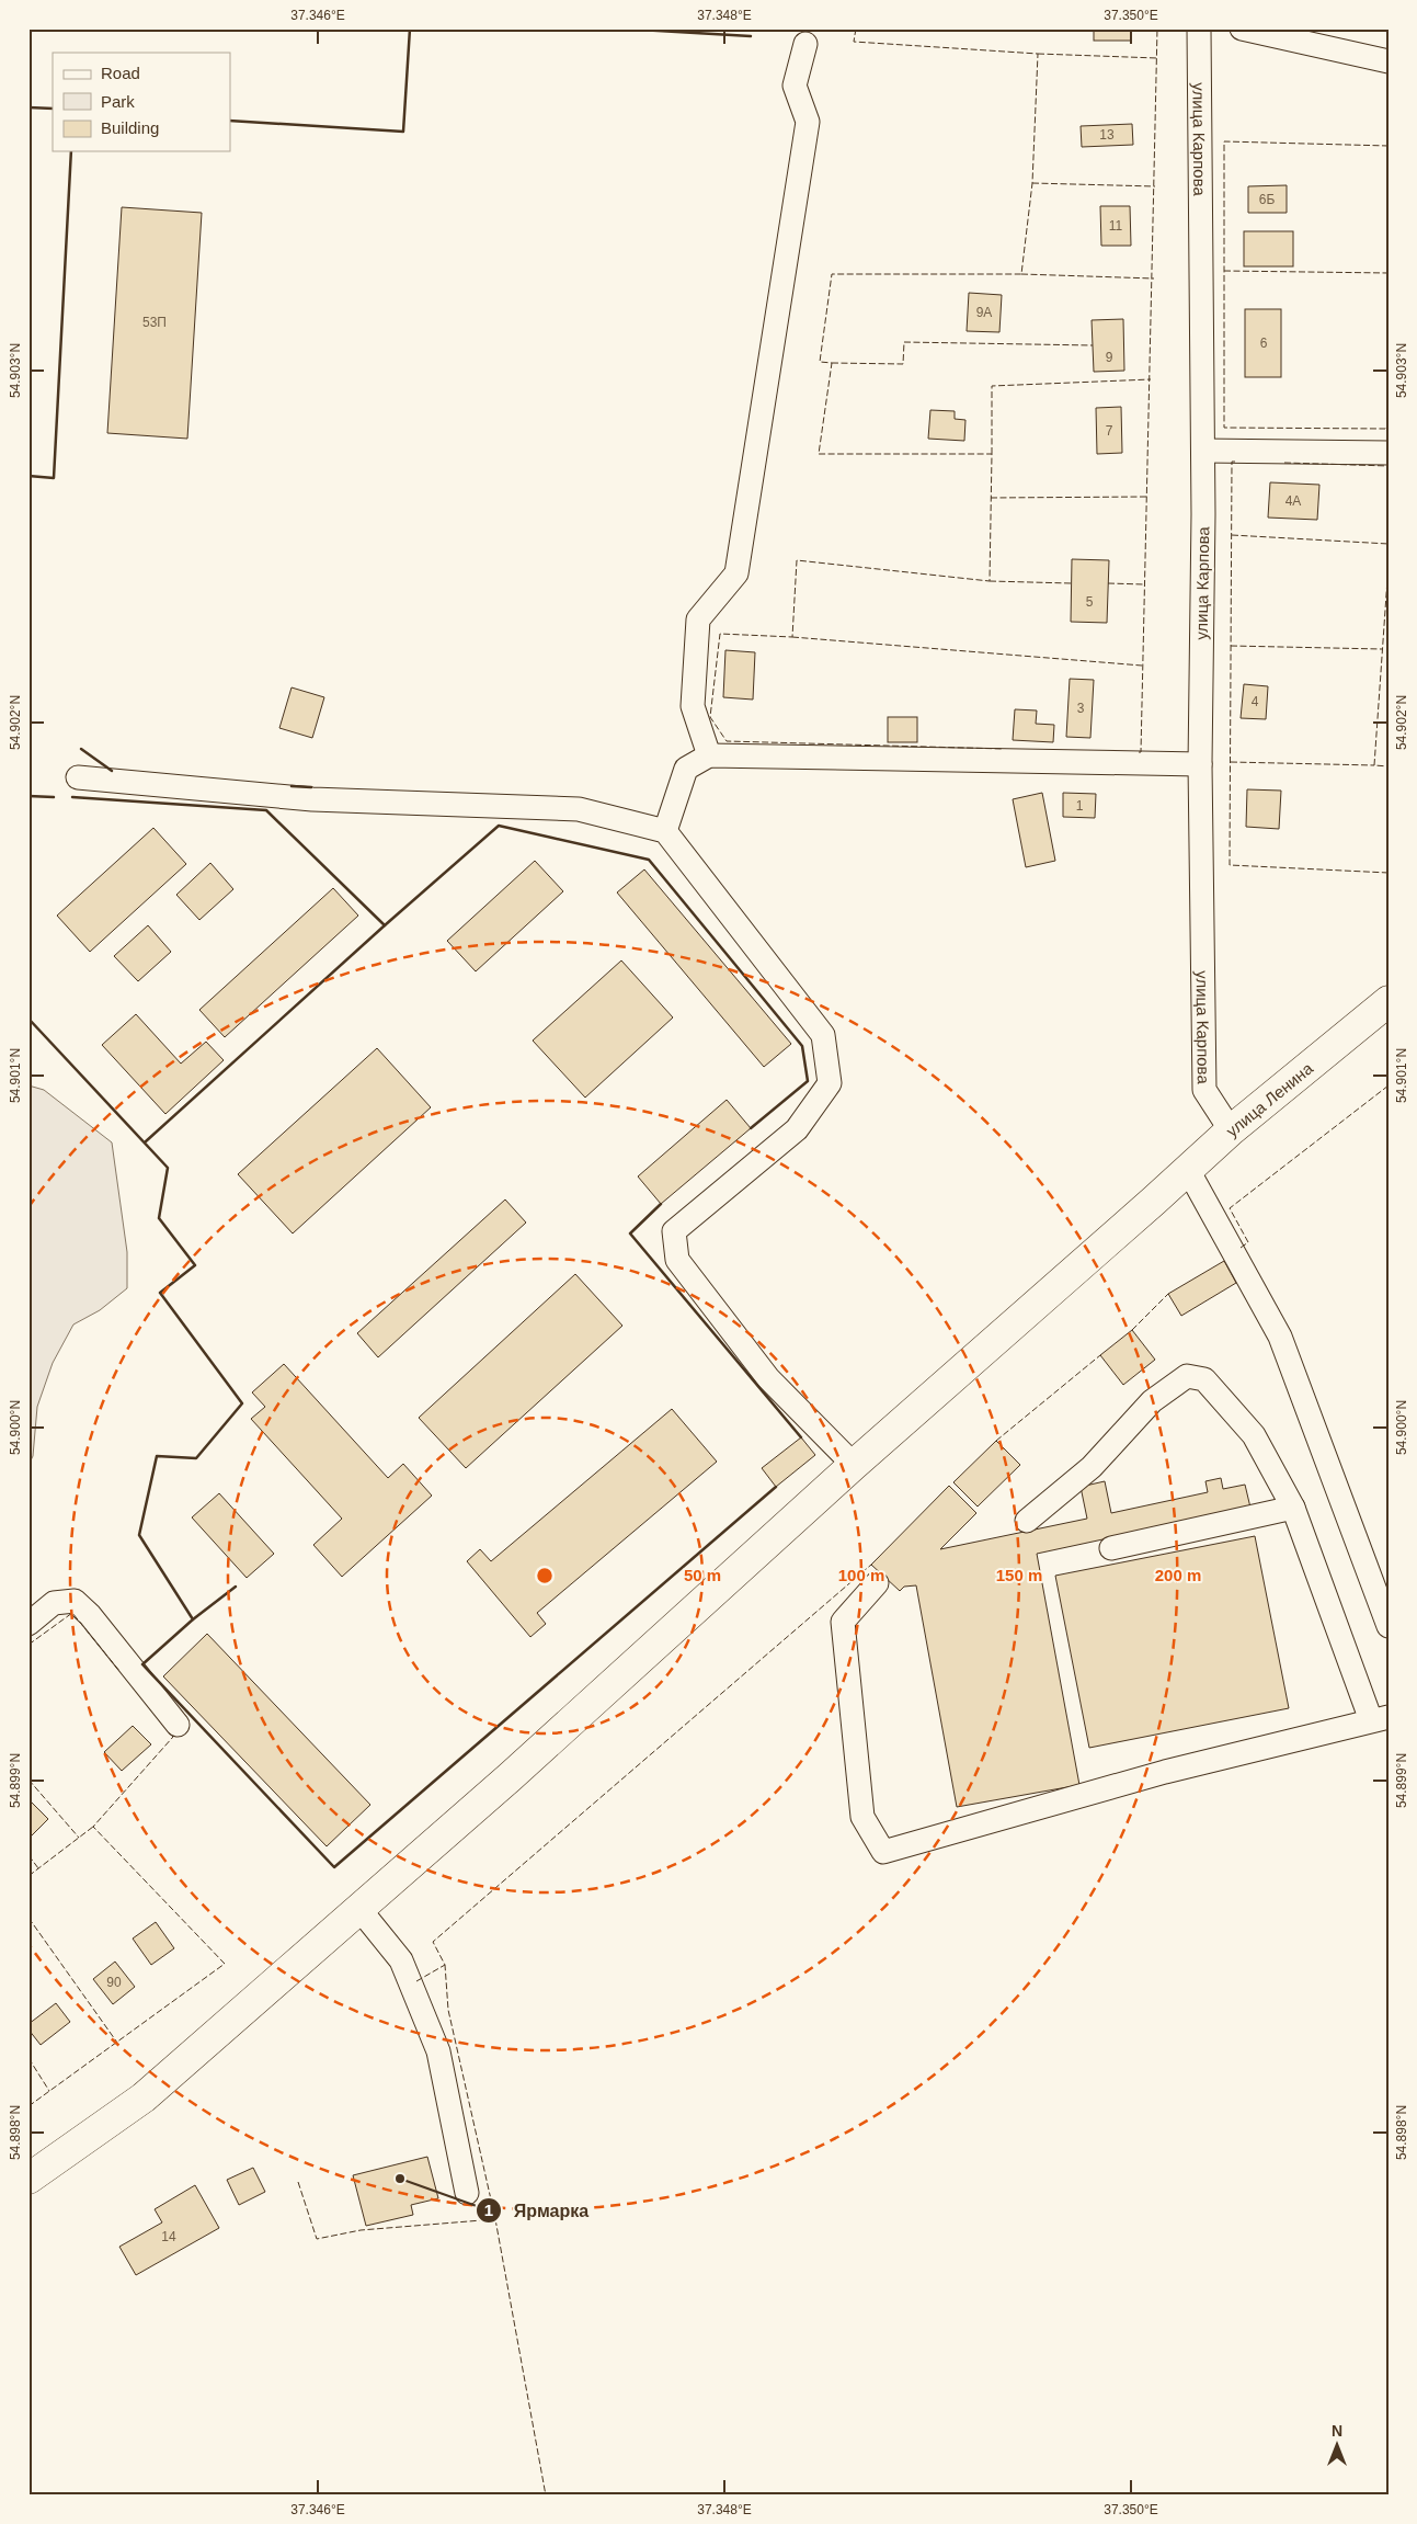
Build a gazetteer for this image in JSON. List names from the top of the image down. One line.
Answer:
{"streets":{"main road":["улица Ленина"],"street":["улица Карпова"]},"crossings":[["улица Карпова","улица Ленина"]],"places":["Ярмарка"],"house_numbers":["13","6Б","11","9А","53П","6","9","7","4А","5","4","3","1","90","14"],"legend":["Road","Park","Building"],"north":"top","coordinates":["37.346°E","37.348°E","37.350°E","54.903°N","54.902°N","54.901°N","54.900°N","54.899°N","54.898°N"],"rings":["50 m","100 m","150 m","200 m"]}
